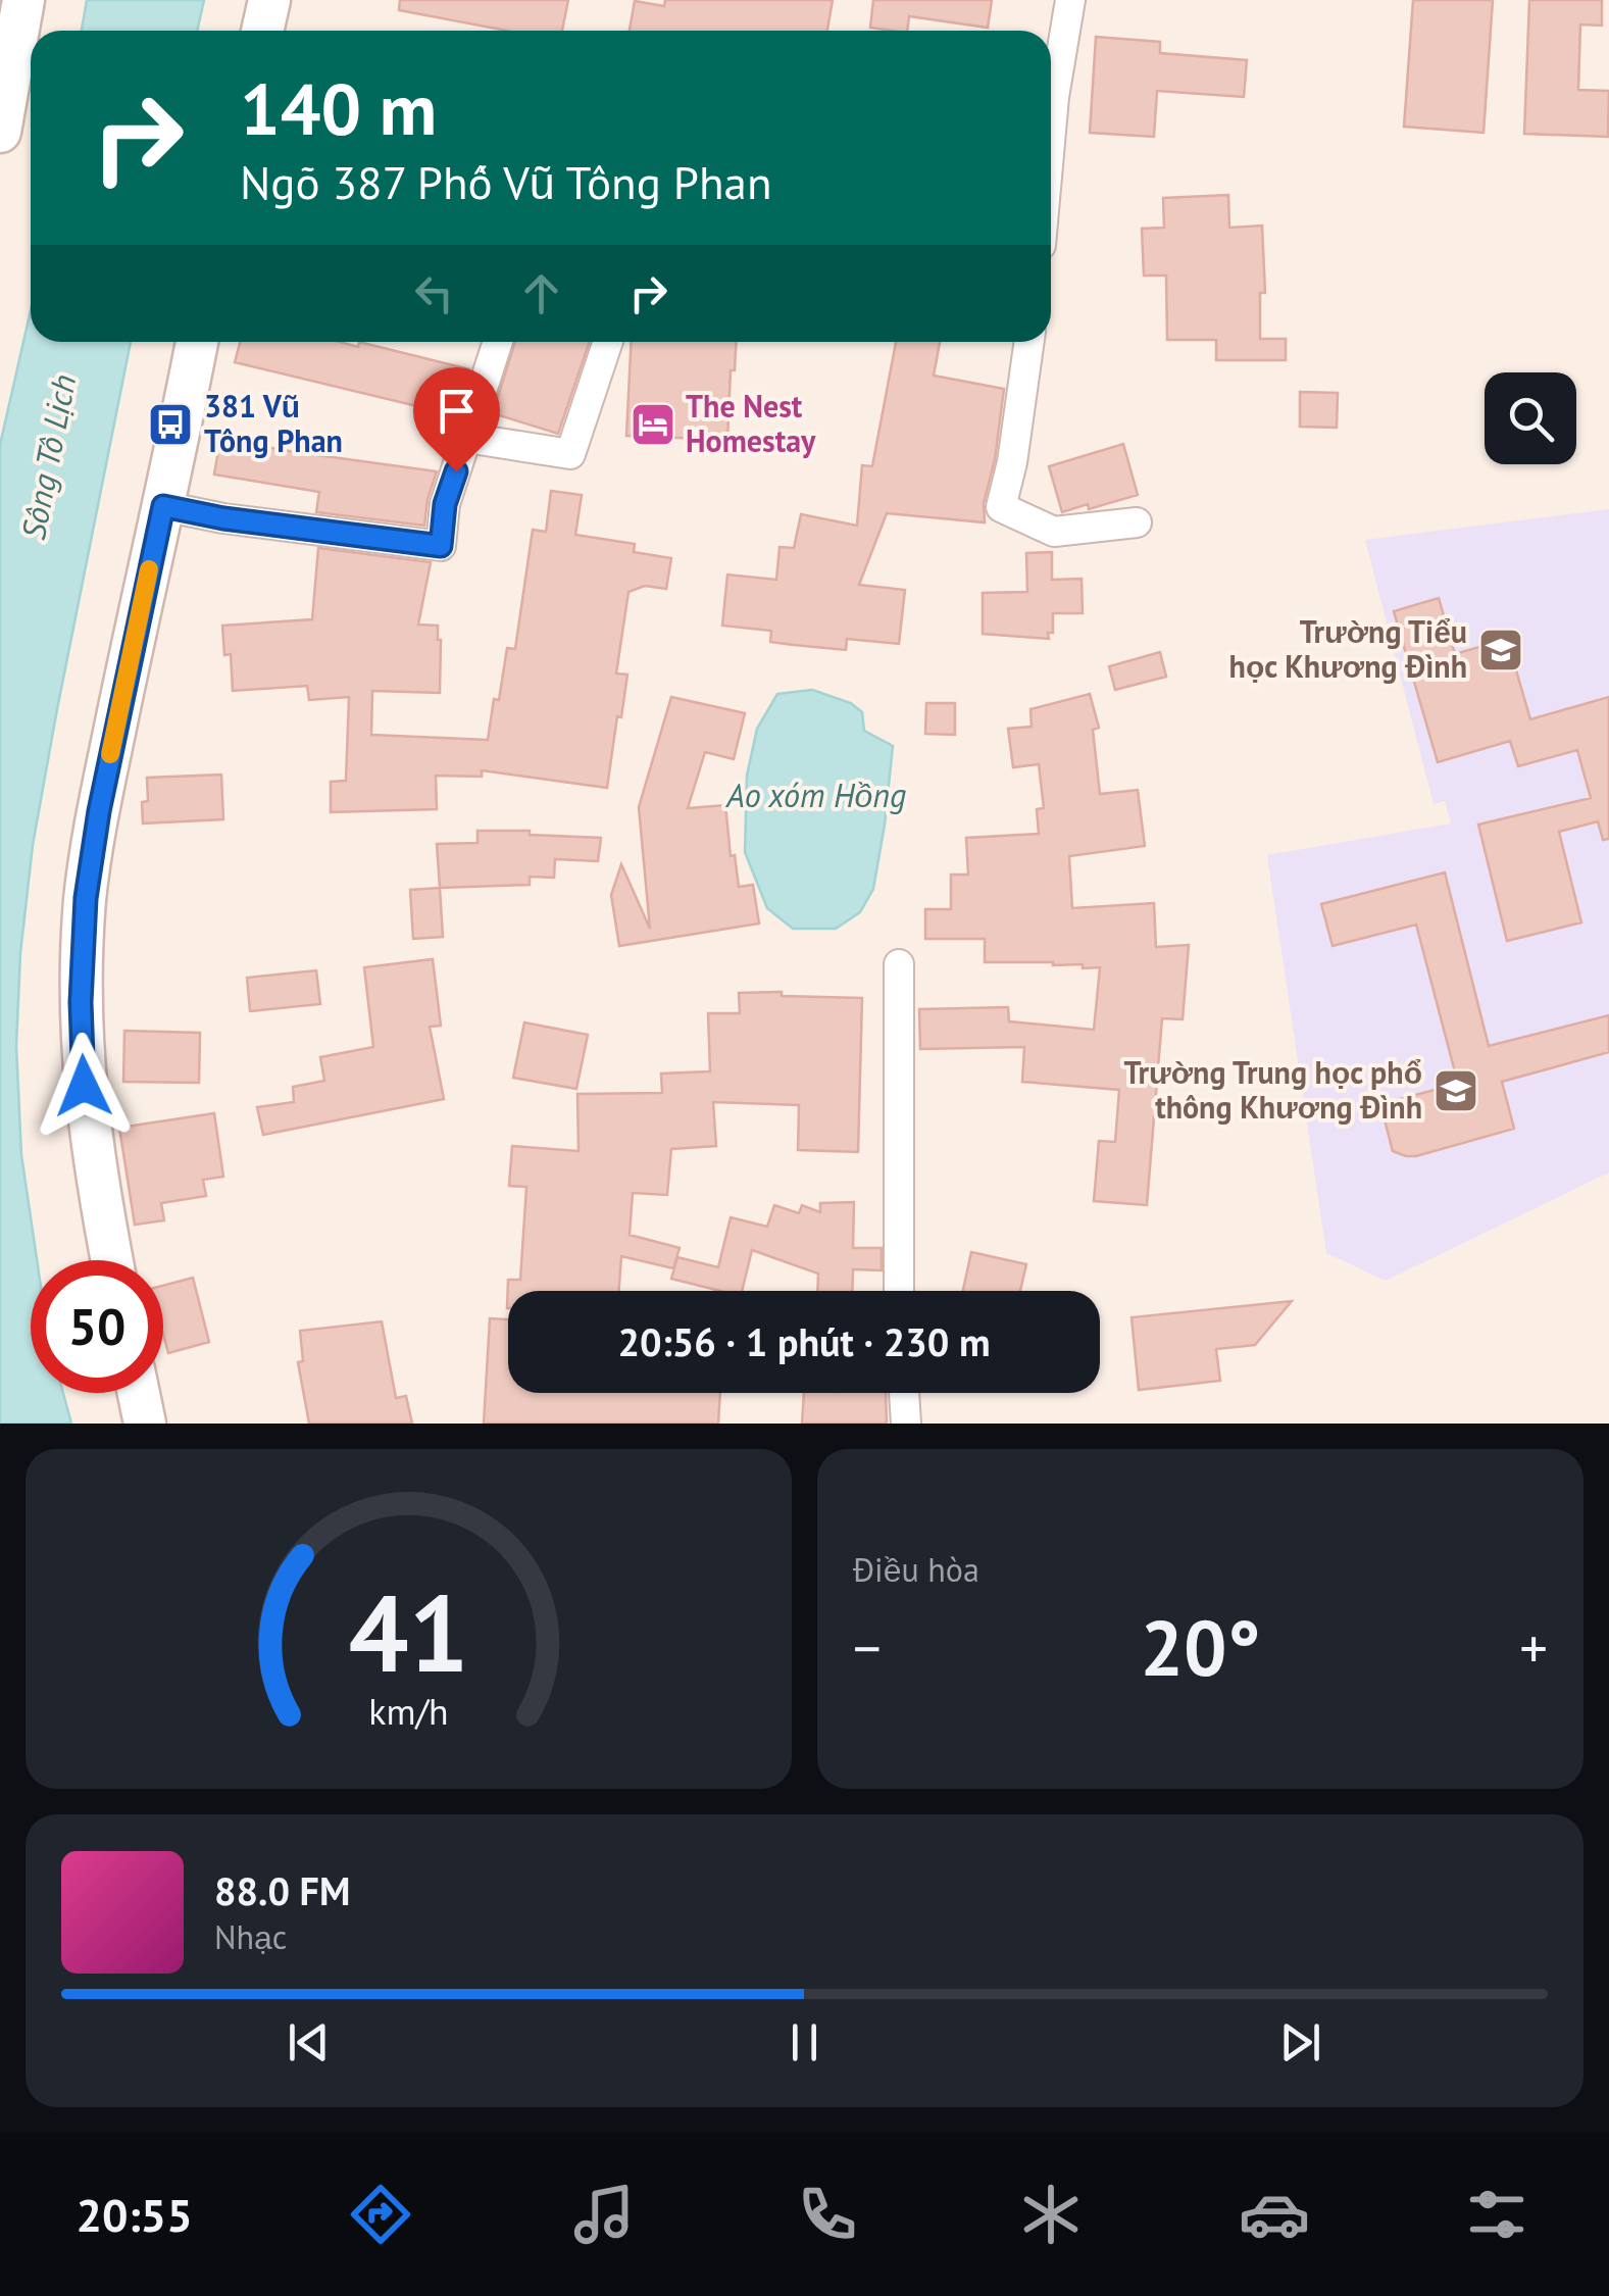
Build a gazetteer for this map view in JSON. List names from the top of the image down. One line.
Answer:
{"water":["Sông Tô Lịch","Ao xóm Hồng"],"places":{"bus stop":["381 Vũ Tông Phan"],"hotel":["The Nest Homestay"],"school or university":["Trường Tiểu học Khương Đình","Trường Trung học phổ thông Khương Đình"]},"page":{"turn":["140 m","Ngõ 387 Phố Vũ Tông Phan"],"limit":"50","trip":"20:56 · 1 phút · 230 m","tile":"Điều hòa","heat":["−","20°","+"],"song":["88.0 FM","Nhạc"],"tabs":"20:55","gauge":["41","km/h"]}}
